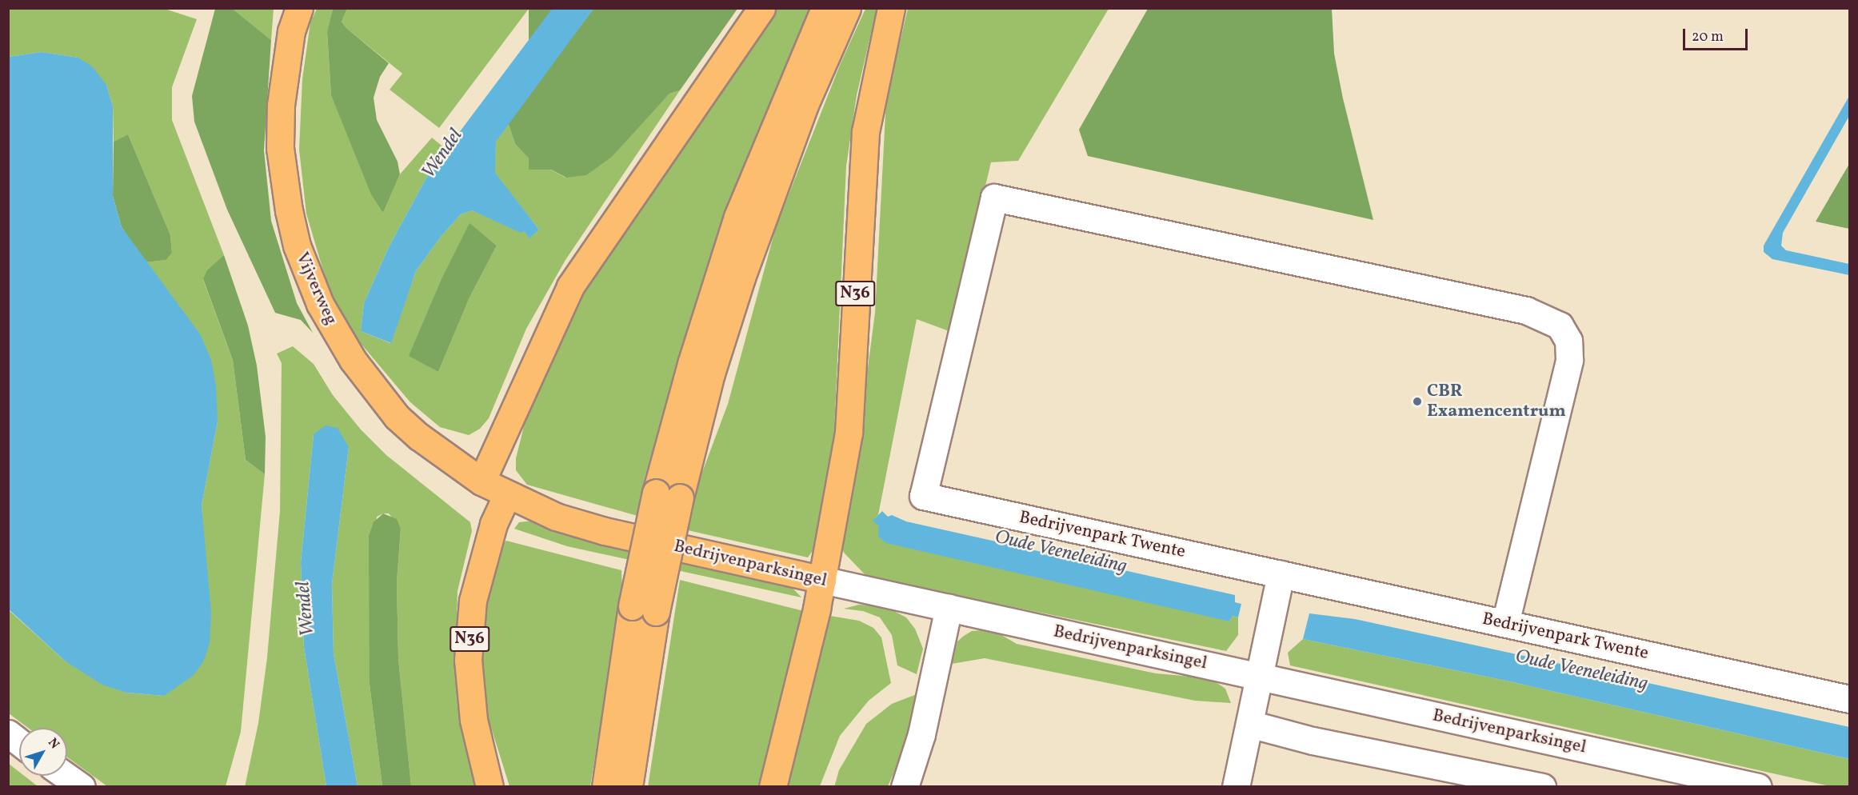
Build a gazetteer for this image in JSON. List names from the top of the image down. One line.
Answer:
{"streets":{"main road":["Vijverweg","N36","Bedrijvenparksingel"],"street":["Bedrijvenpark Twente"]},"crossings":[["Vijverweg","N36"],["Vijverweg","Bedrijvenparksingel"],["N36","Bedrijvenparksingel"]],"water":["Wendel","Oude Veeneleiding"],"places":["CBR Examencentrum"],"scale_bar":"20 m","north":"top right"}
